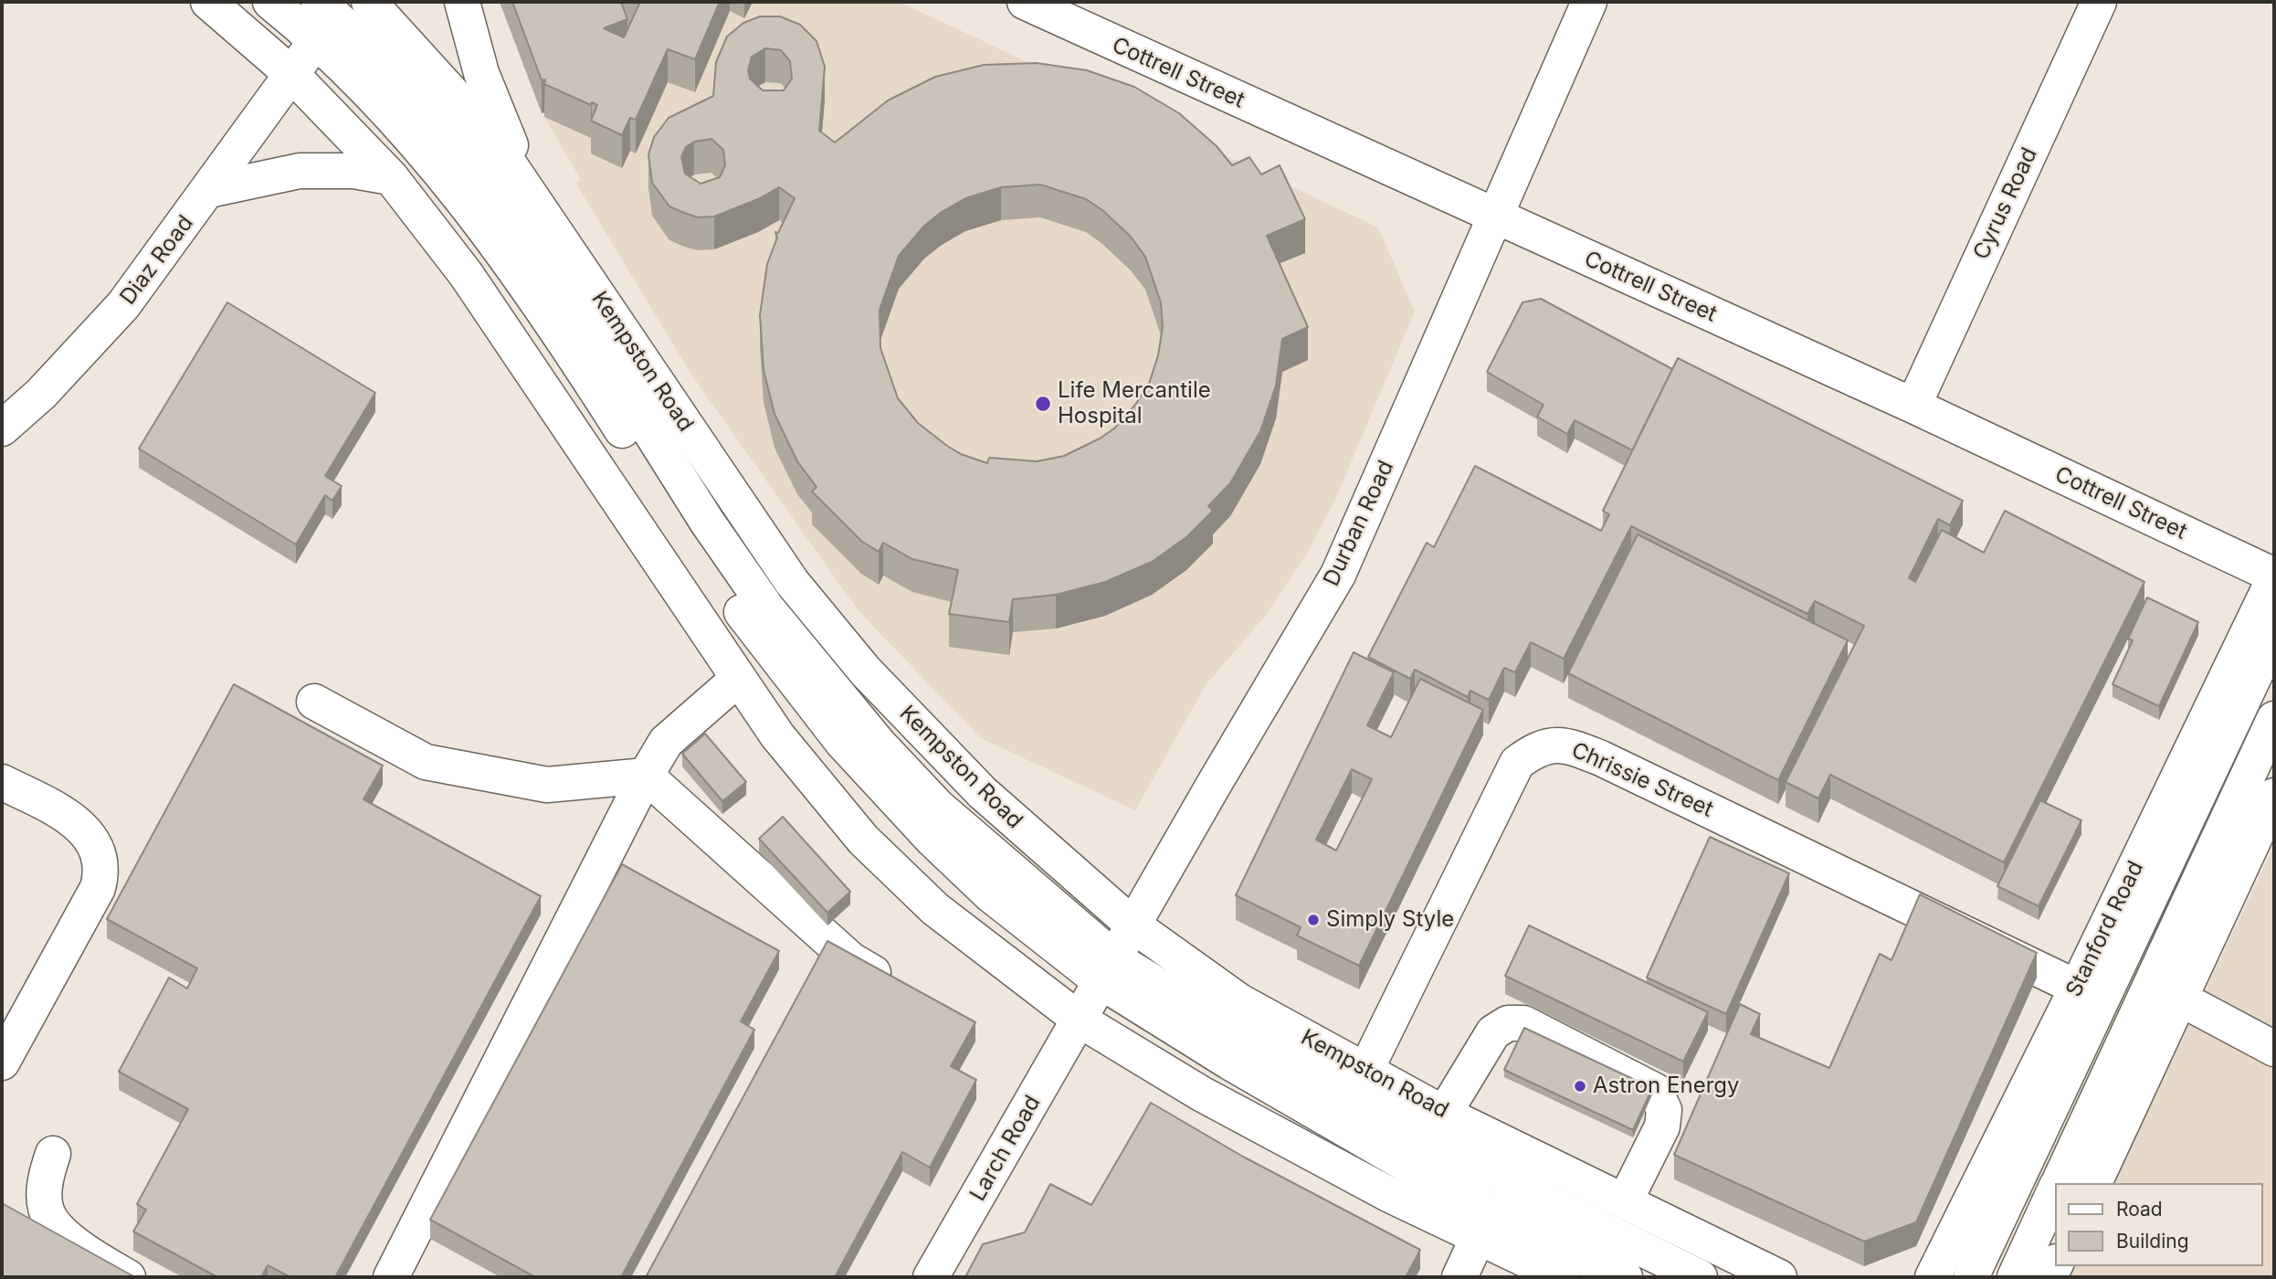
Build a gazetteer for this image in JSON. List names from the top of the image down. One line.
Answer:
{"streets":{"main road":["Cottrell Street","Cyrus Road","Diaz Road","Kempston Road","Durban Road","Chrissie Street","Stanford Road","Larch Road"]},"crossings":[["Cottrell Street","Cyrus Road"],["Cottrell Street","Durban Road"],["Cottrell Street","Stanford Road"],["Kempston Road","Durban Road"],["Kempston Road","Chrissie Street"],["Durban Road","Larch Road"],["Chrissie Street","Stanford Road"]],"places":["Life Mercantile Hospital","Simply Style","Astron Energy"],"legend":["Road","Building"]}
